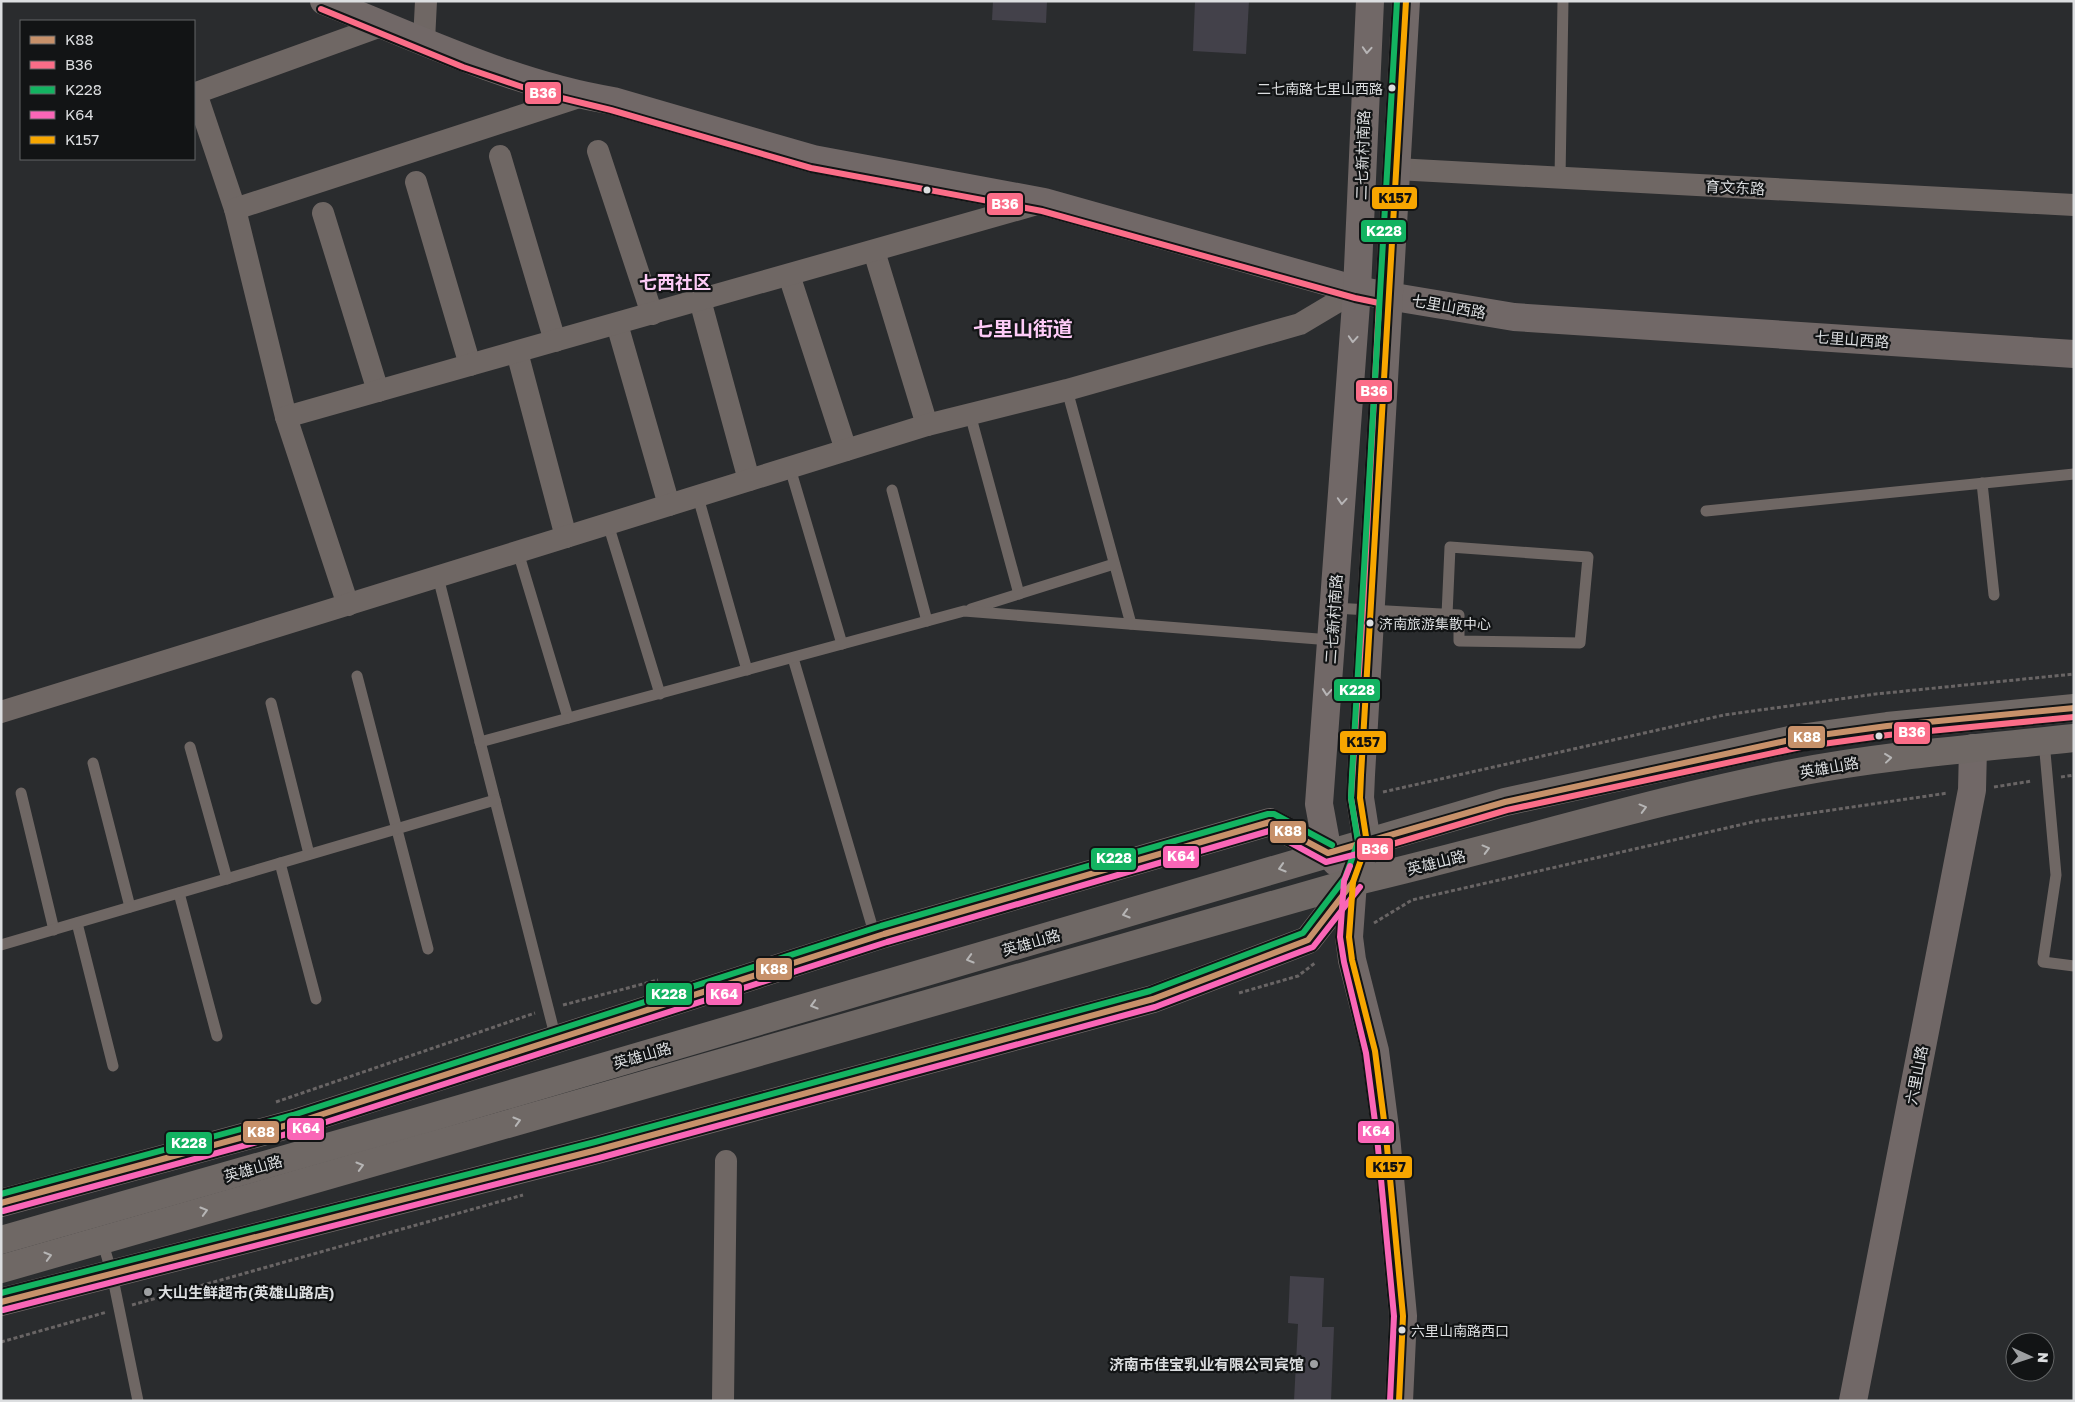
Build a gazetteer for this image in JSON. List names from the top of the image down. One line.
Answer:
{"streets":{"main road":["英雄山路"],"street":["二七新村南路","育文东路","七里山西路","六里山路"]},"crossings":[["二七新村南路","七里山西路"],["二七新村南路","英雄山路"],["英雄山路","六里山路"]],"districts":["七西社区","七里山街道"],"places":["二七南路七里山西路","济南旅游集散中心","大山生鲜超市(英雄山路店)","六里山南路西口","济南市佳宝乳业有限公司宾馆"],"lines":["transit line K228","transit line K157","transit line B36","transit line K88","transit line K64"],"legend":["K88","B36","K228","K64","K157"],"north":"right"}
